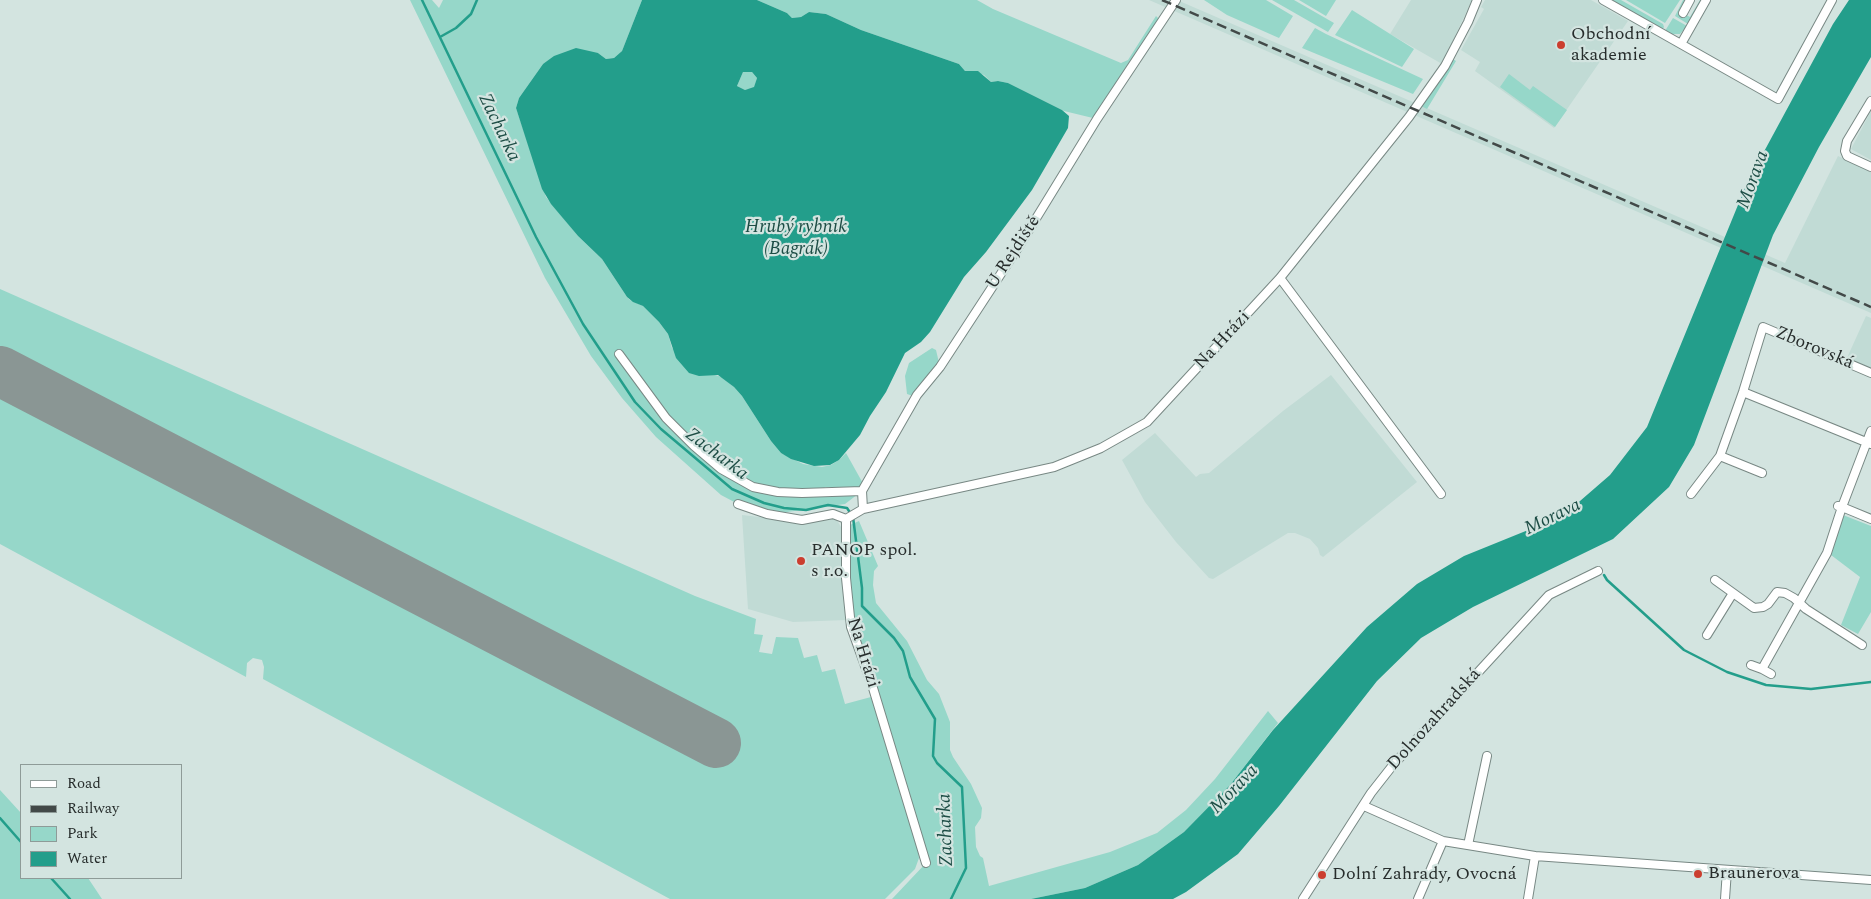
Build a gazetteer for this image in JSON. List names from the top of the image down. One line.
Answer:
{"streets":{"street":["U Rejdiště","Na Hrázi","Zborovská","Dolnozahradská"]},"water":["Zacharka","Morava","Hrubý rybník (Bagrák)"],"places":["Obchodní akademie","PANOP spol. s r.o.","Braunerova","Dolní Zahrady, Ovocná"],"legend":["Road","Railway","Park","Water"]}
